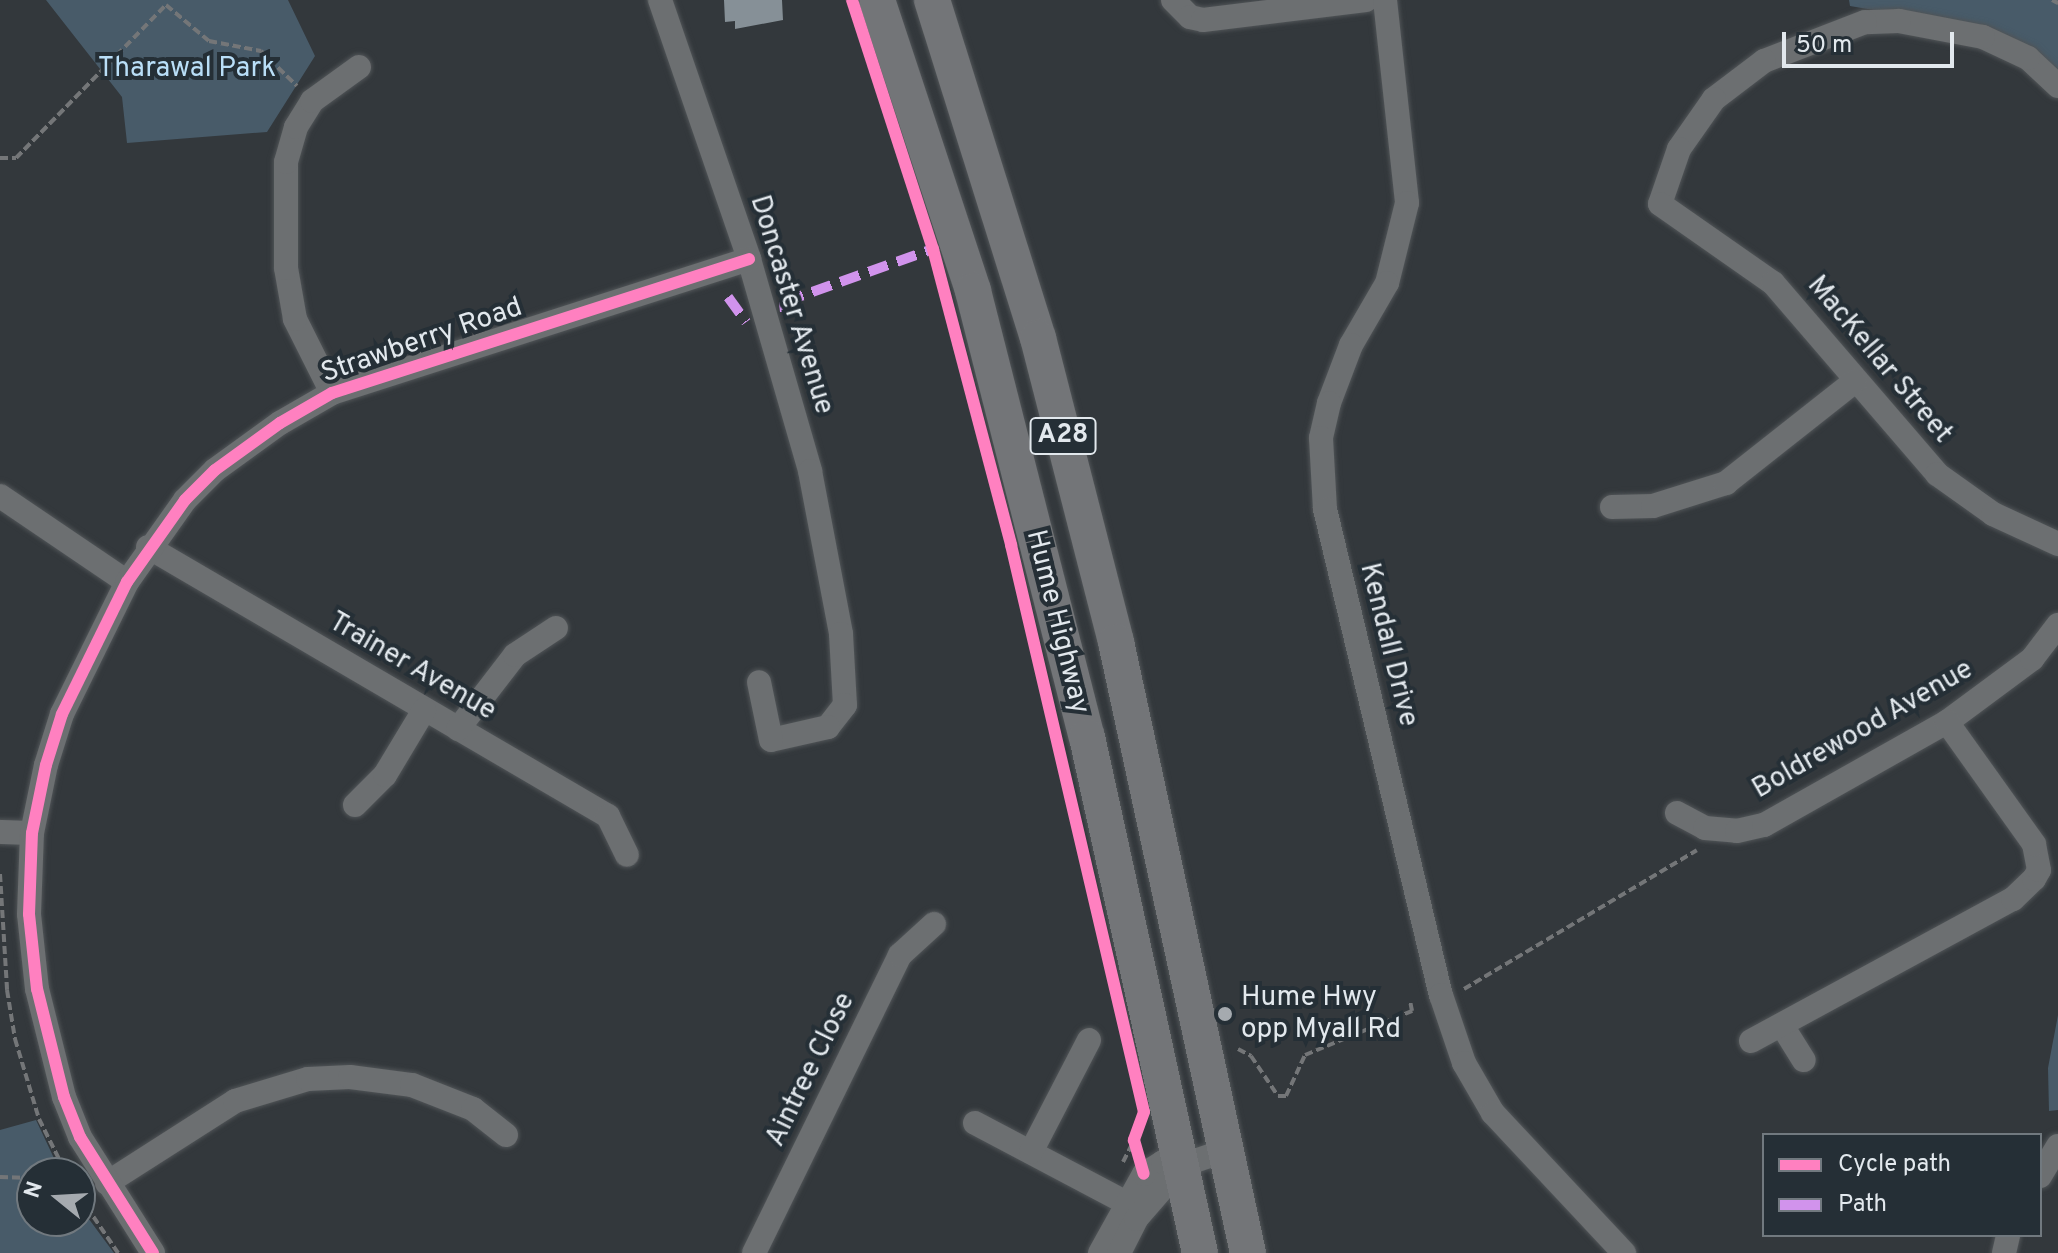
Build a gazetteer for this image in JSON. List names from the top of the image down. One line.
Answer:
{"streets":{"highway":["A28","Hume Highway"],"street":["Doncaster Avenue","Strawberry Road","MacKellar Street","Kendall Drive","Trainer Avenue","Boldrewood Avenue","Aintree Close"]},"crossings":[["Doncaster Avenue","Strawberry Road"],["Strawberry Road","Trainer Avenue"]],"parks":["Tharawal Park"],"places":["Hume Hwy opp Myall Rd"],"legend":["Cycle path","Path"],"scale_bar":"50 m","north":"left"}
